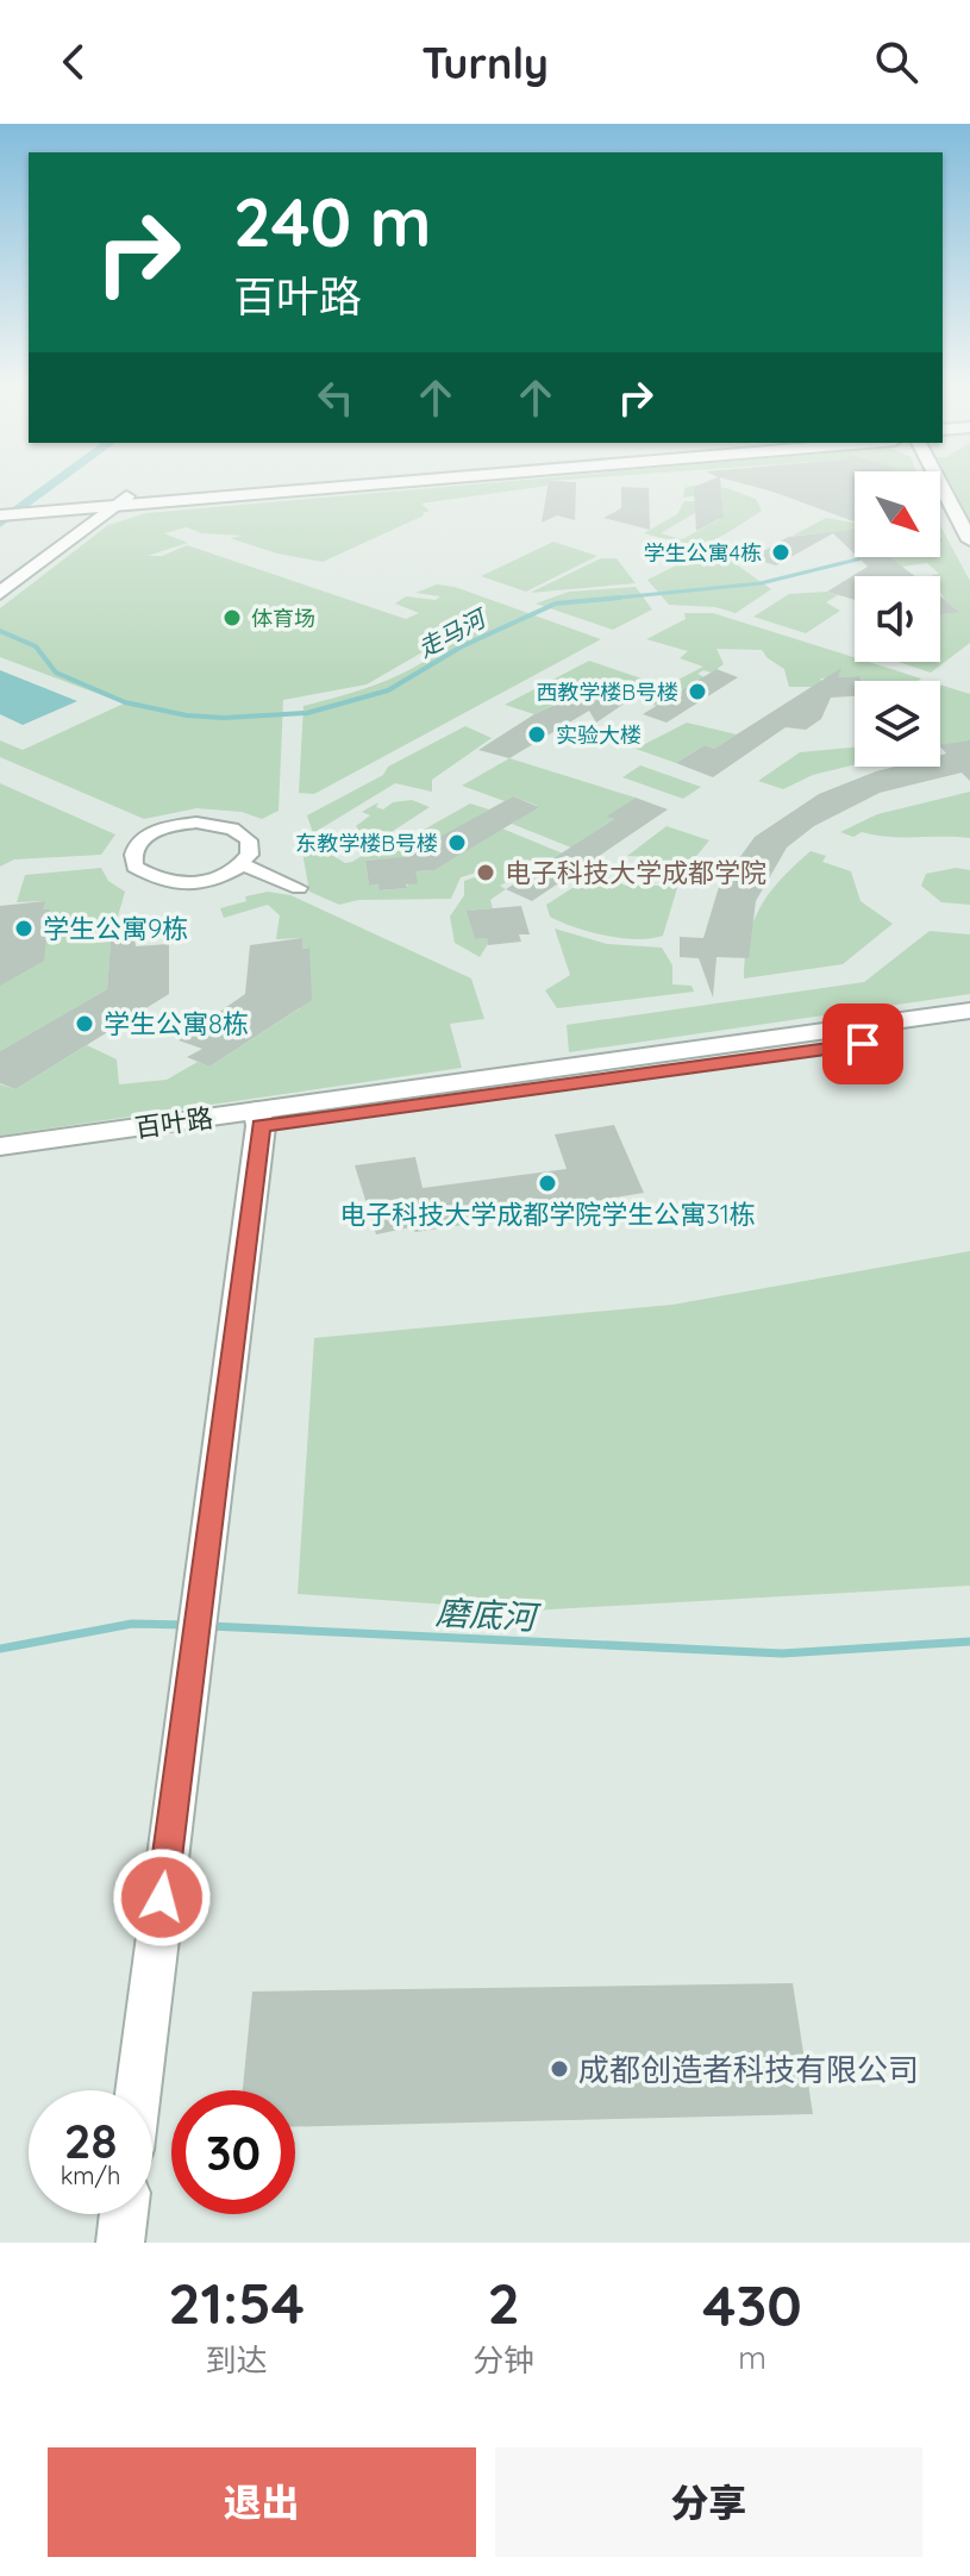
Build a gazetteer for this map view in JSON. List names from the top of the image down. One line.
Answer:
{"streets":{"street":["百叶路"]},"water":["走马河","磨底河"],"places":["学生公寓4栋","体育场","西教学楼B号楼","实验大楼","东教学楼B号楼","电子科技大学成都学院","学生公寓9栋","学生公寓8栋","电子科技大学成都学院学生公寓31栋","成都创造者科技有限公司"],"north":"bottom right","page":{"header":"Turnly","turn":["240 m","百叶路"],"speed":"28 km/h","limit":"30","eta":["21:54","到达","2","分钟","430","m"],"buttons":["退出","分享"]}}
